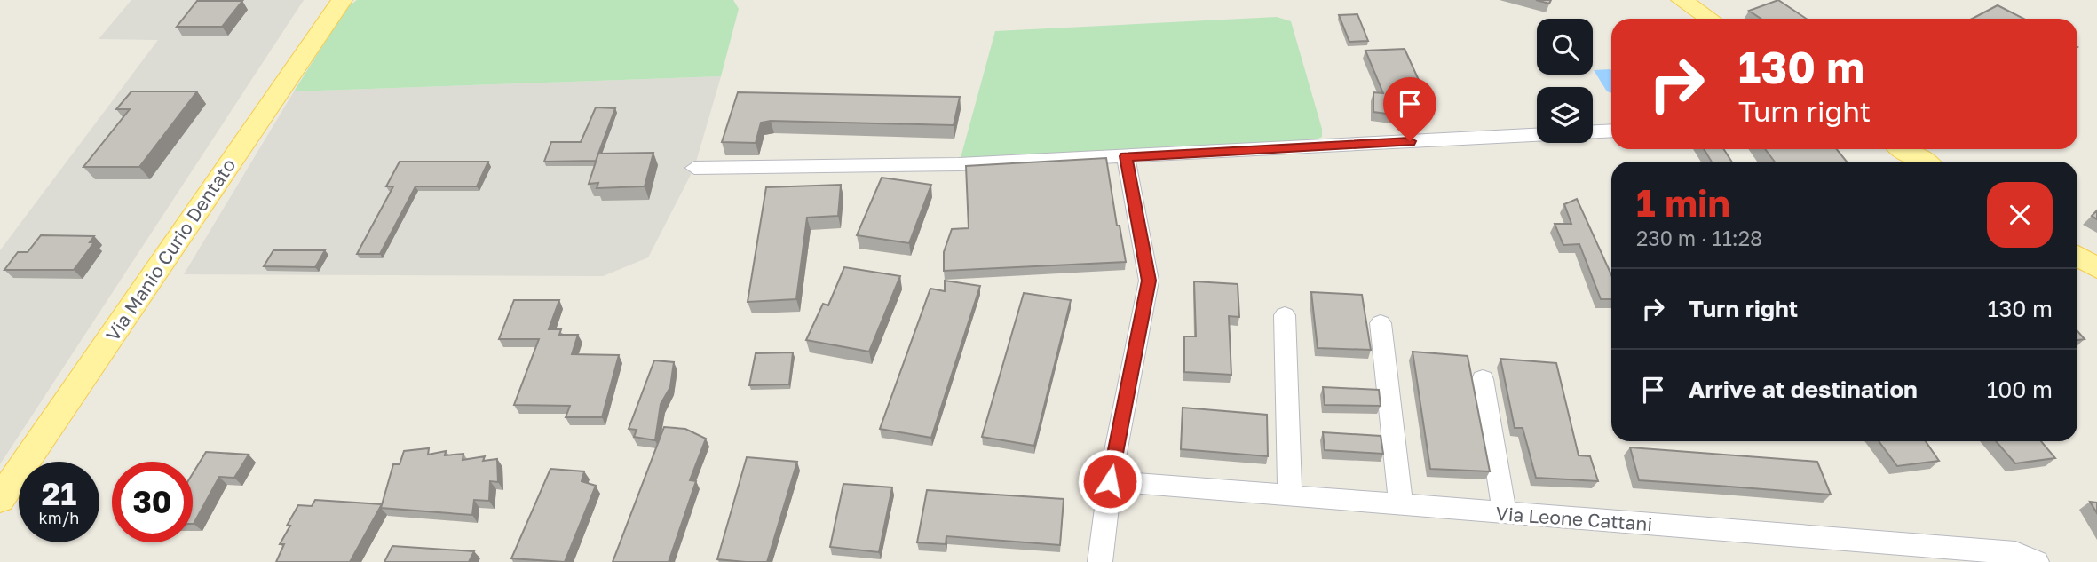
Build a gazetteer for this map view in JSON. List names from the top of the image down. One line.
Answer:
{"streets":{"main road":["Via Manio Curio Dentato"],"street":["Via Leone Cattani"]},"page":{"turn":["130 m","Turn right"],"heading":["1 min","230 m · 11:28"],"list":[{"name":"Turn right","value":"130 m"},{"name":"Arrive at destination","value":"100 m"}],"speed":"21 km/h","limit":"30"}}
